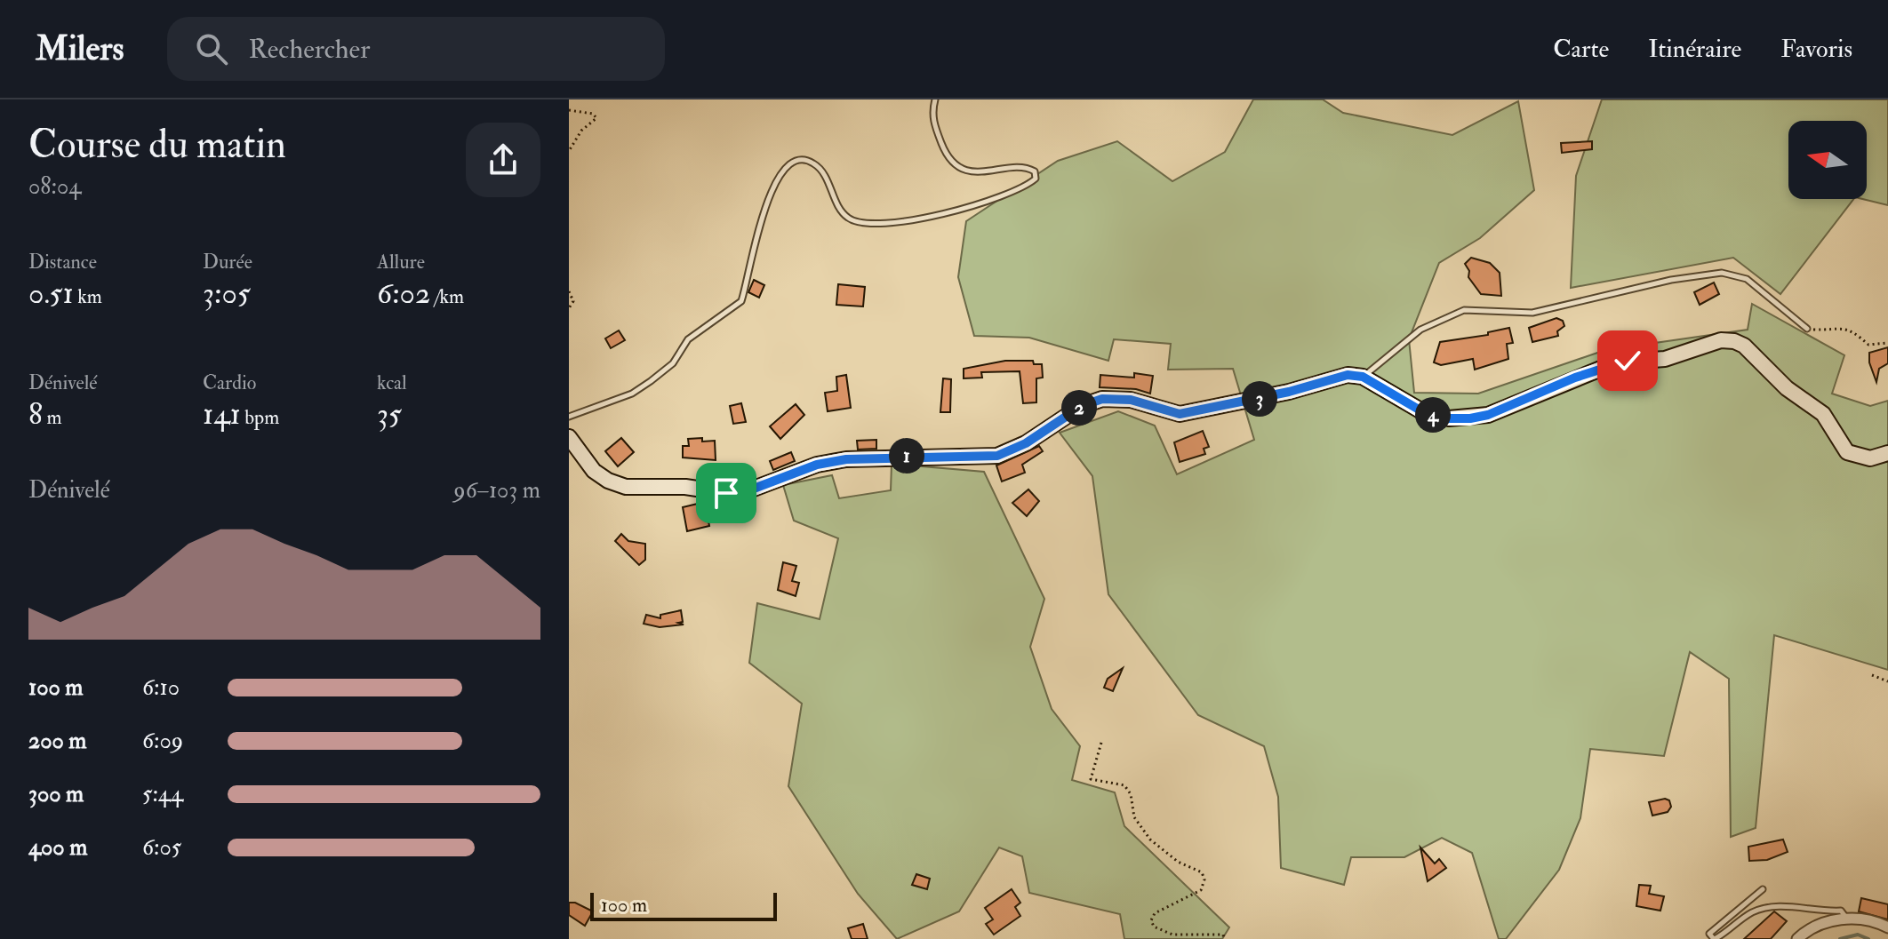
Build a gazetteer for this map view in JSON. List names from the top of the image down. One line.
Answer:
{"scale_bar":"100 m","north":"left","page":{"header":"Milers","search":"Rechercher","nav":["Carte","Itinéraire","Favoris"],"heading":["Course du matin","08:04"],"stats":[["Distance","0.51 km"],["Durée","3:05"],["Allure","6:02 /km"],["Dénivelé","8 m"],["Cardio","141 bpm"],["kcal","35"]],"pins":["3","2","4","1"],"chart":["Dénivelé","96–103 m"],"list":[{"name":"100 m","note":"6:10"},{"name":"200 m","note":"6:09"},{"name":"300 m","note":"5:44"},{"name":"400 m","note":"6:05"}],"scale":"100 m"}}
